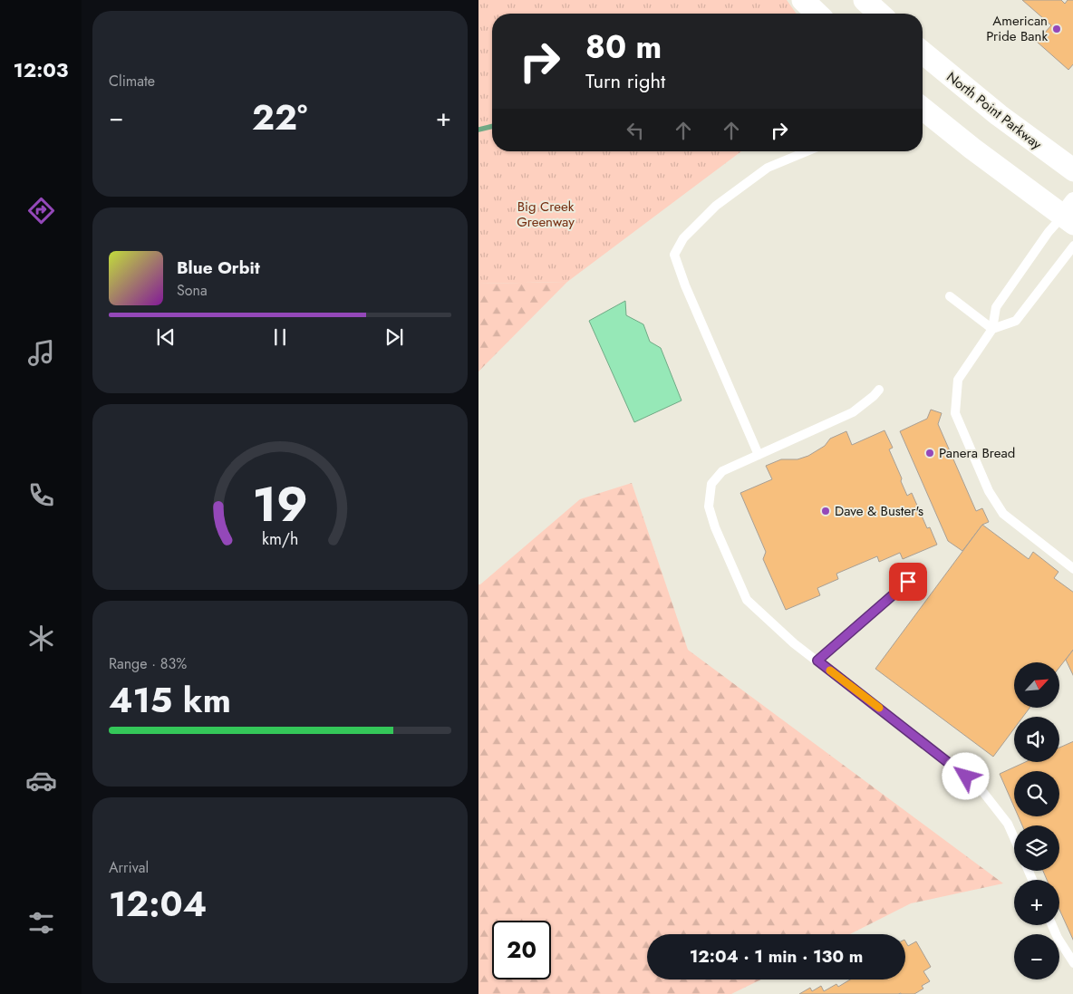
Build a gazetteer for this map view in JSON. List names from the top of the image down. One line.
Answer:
{"streets":{"street":["North Point Parkway"]},"parks":["Big Creek Greenway"],"places":["American Pride Bank","Panera Bread","Dave & Buster's"],"north":"top right","page":{"tabs":"12:03","tile":["Climate",["Range · 83%","415 km"],["Arrival","12:04"]],"turn":["80 m","Turn right"],"heat":["−","22°","+"],"song":["Blue Orbit","Sona"],"map_buttons":["+","−"],"limit":"20","trip":"12:04 · 1 min · 130 m","gauge":["19","km/h"]}}
